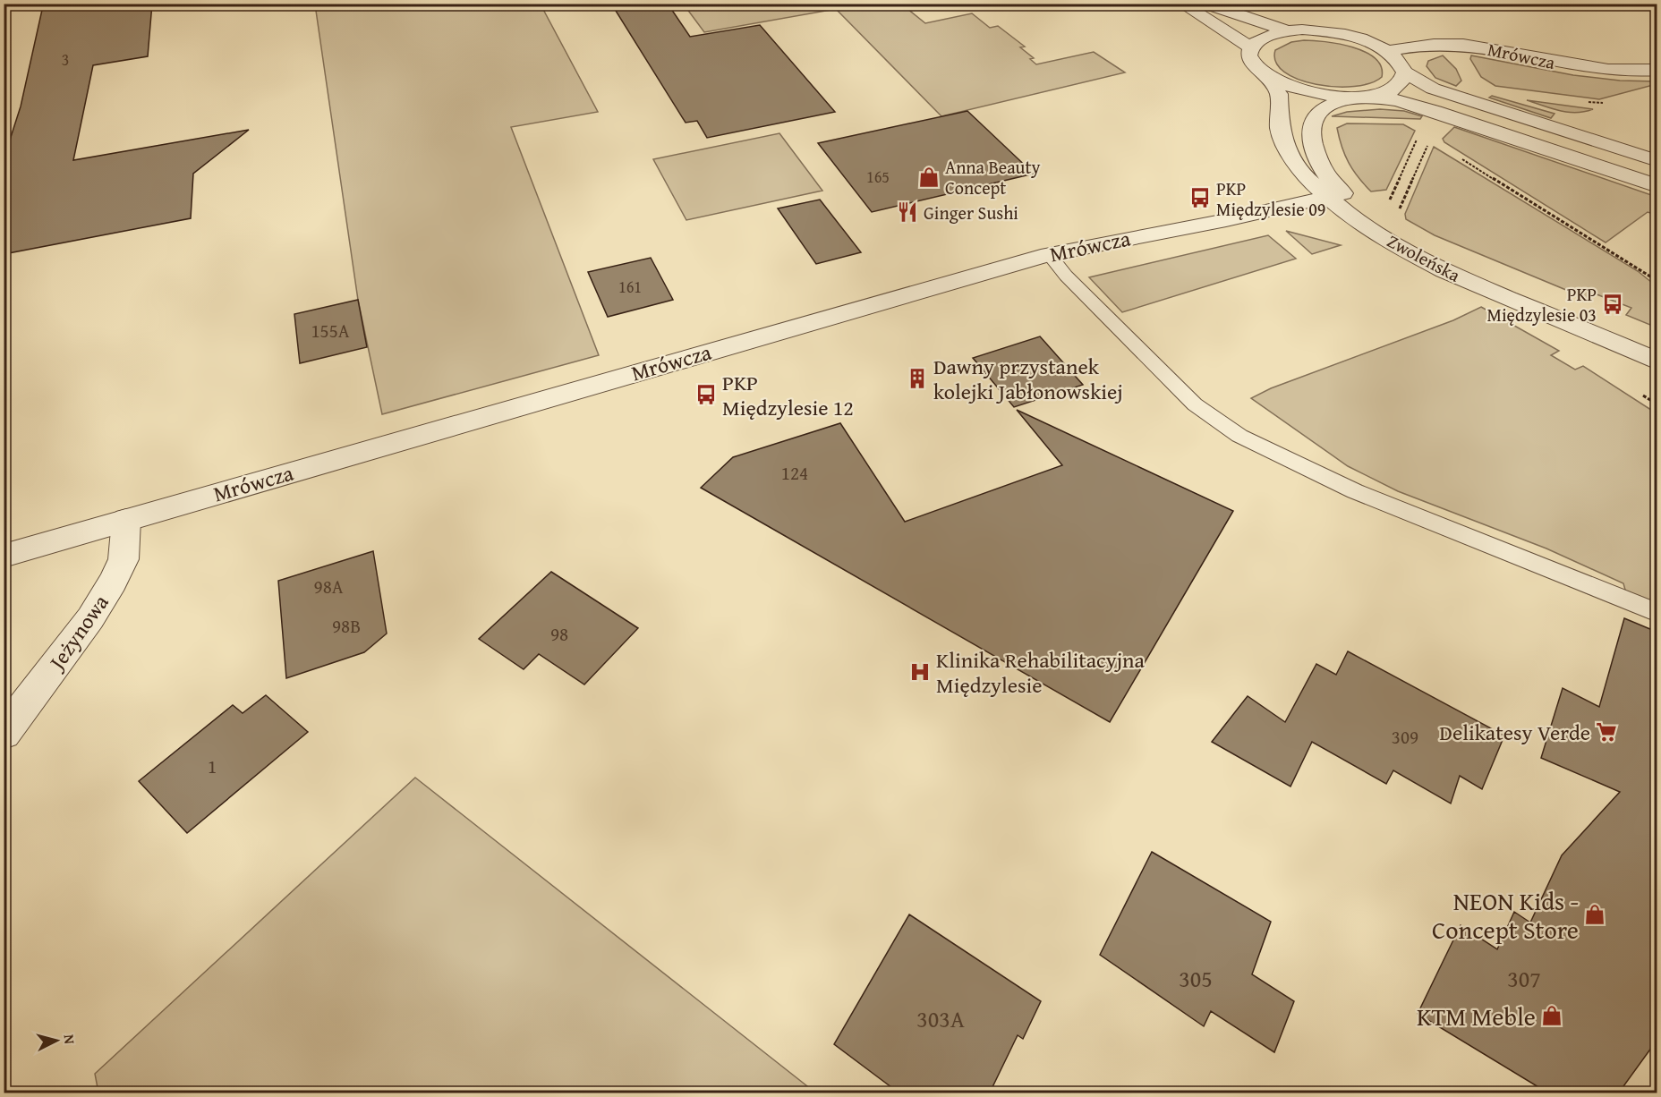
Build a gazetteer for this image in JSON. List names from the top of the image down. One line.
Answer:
{"streets":{"street":["Mrówcza","Zwoleńska","Jeżynowa"]},"crossings":[["Mrówcza","Zwoleńska"],["Mrówcza","Jeżynowa"]],"places":{"shop":["Anna Beauty Concept","NEON Kids - Concept Store","KTM Meble"],"bus stop":["PKP Międzylesie 09","PKP Międzylesie 03","PKP Międzylesie 12"],"restaurant":["Ginger Sushi"],"building":["Dawny przystanek kolejki Jabłonowskiej"],"hospital":["Klinika Rehabilitacyjna Międzylesie"],"supermarket":["Delikatesy Verde"]},"house_numbers":["3","165","161","155A","124","98A","98B","98","309","1","305","307","303A"],"north":"right"}
